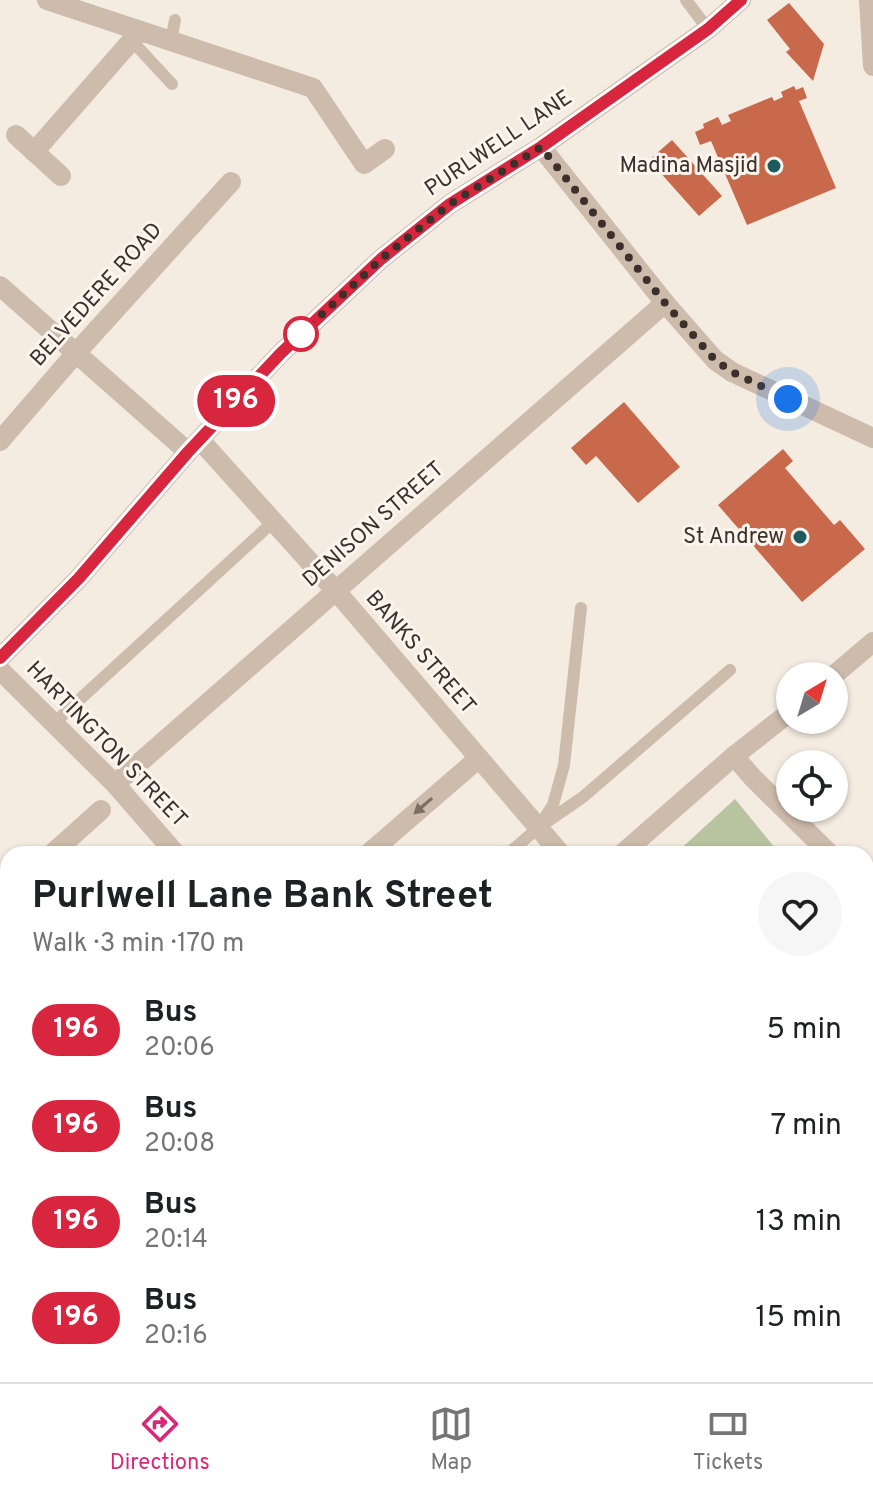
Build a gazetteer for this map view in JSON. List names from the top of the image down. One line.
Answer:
{"streets":{"street":["PURLWELL LANE","BELVEDERE ROAD","DENISON STREET","BANKS STREET","HARTINGTON STREET"]},"crossings":[["PURLWELL LANE","BANKS STREET"],["BELVEDERE ROAD","BANKS STREET"],["DENISON STREET","BANKS STREET"],["DENISON STREET","HARTINGTON STREET"]],"places":["Madina Masjid","St Andrew"],"lines":["bus line 196"],"north":"top right","page":{"on_map":"196","heading":["Purlwell Lane Bank Street","Walk · 3 min · 170 m"],"list":[{"mark":"196","name":"Bus","note":"20:06","value":"5 min"},{"mark":"196","name":"Bus","note":"20:08","value":"7 min"},{"mark":"196","name":"Bus","note":"20:14","value":"13 min"},{"mark":"196","name":"Bus","note":"20:16","value":"15 min"}],"tabs":["Directions","Map","Tickets"]}}
